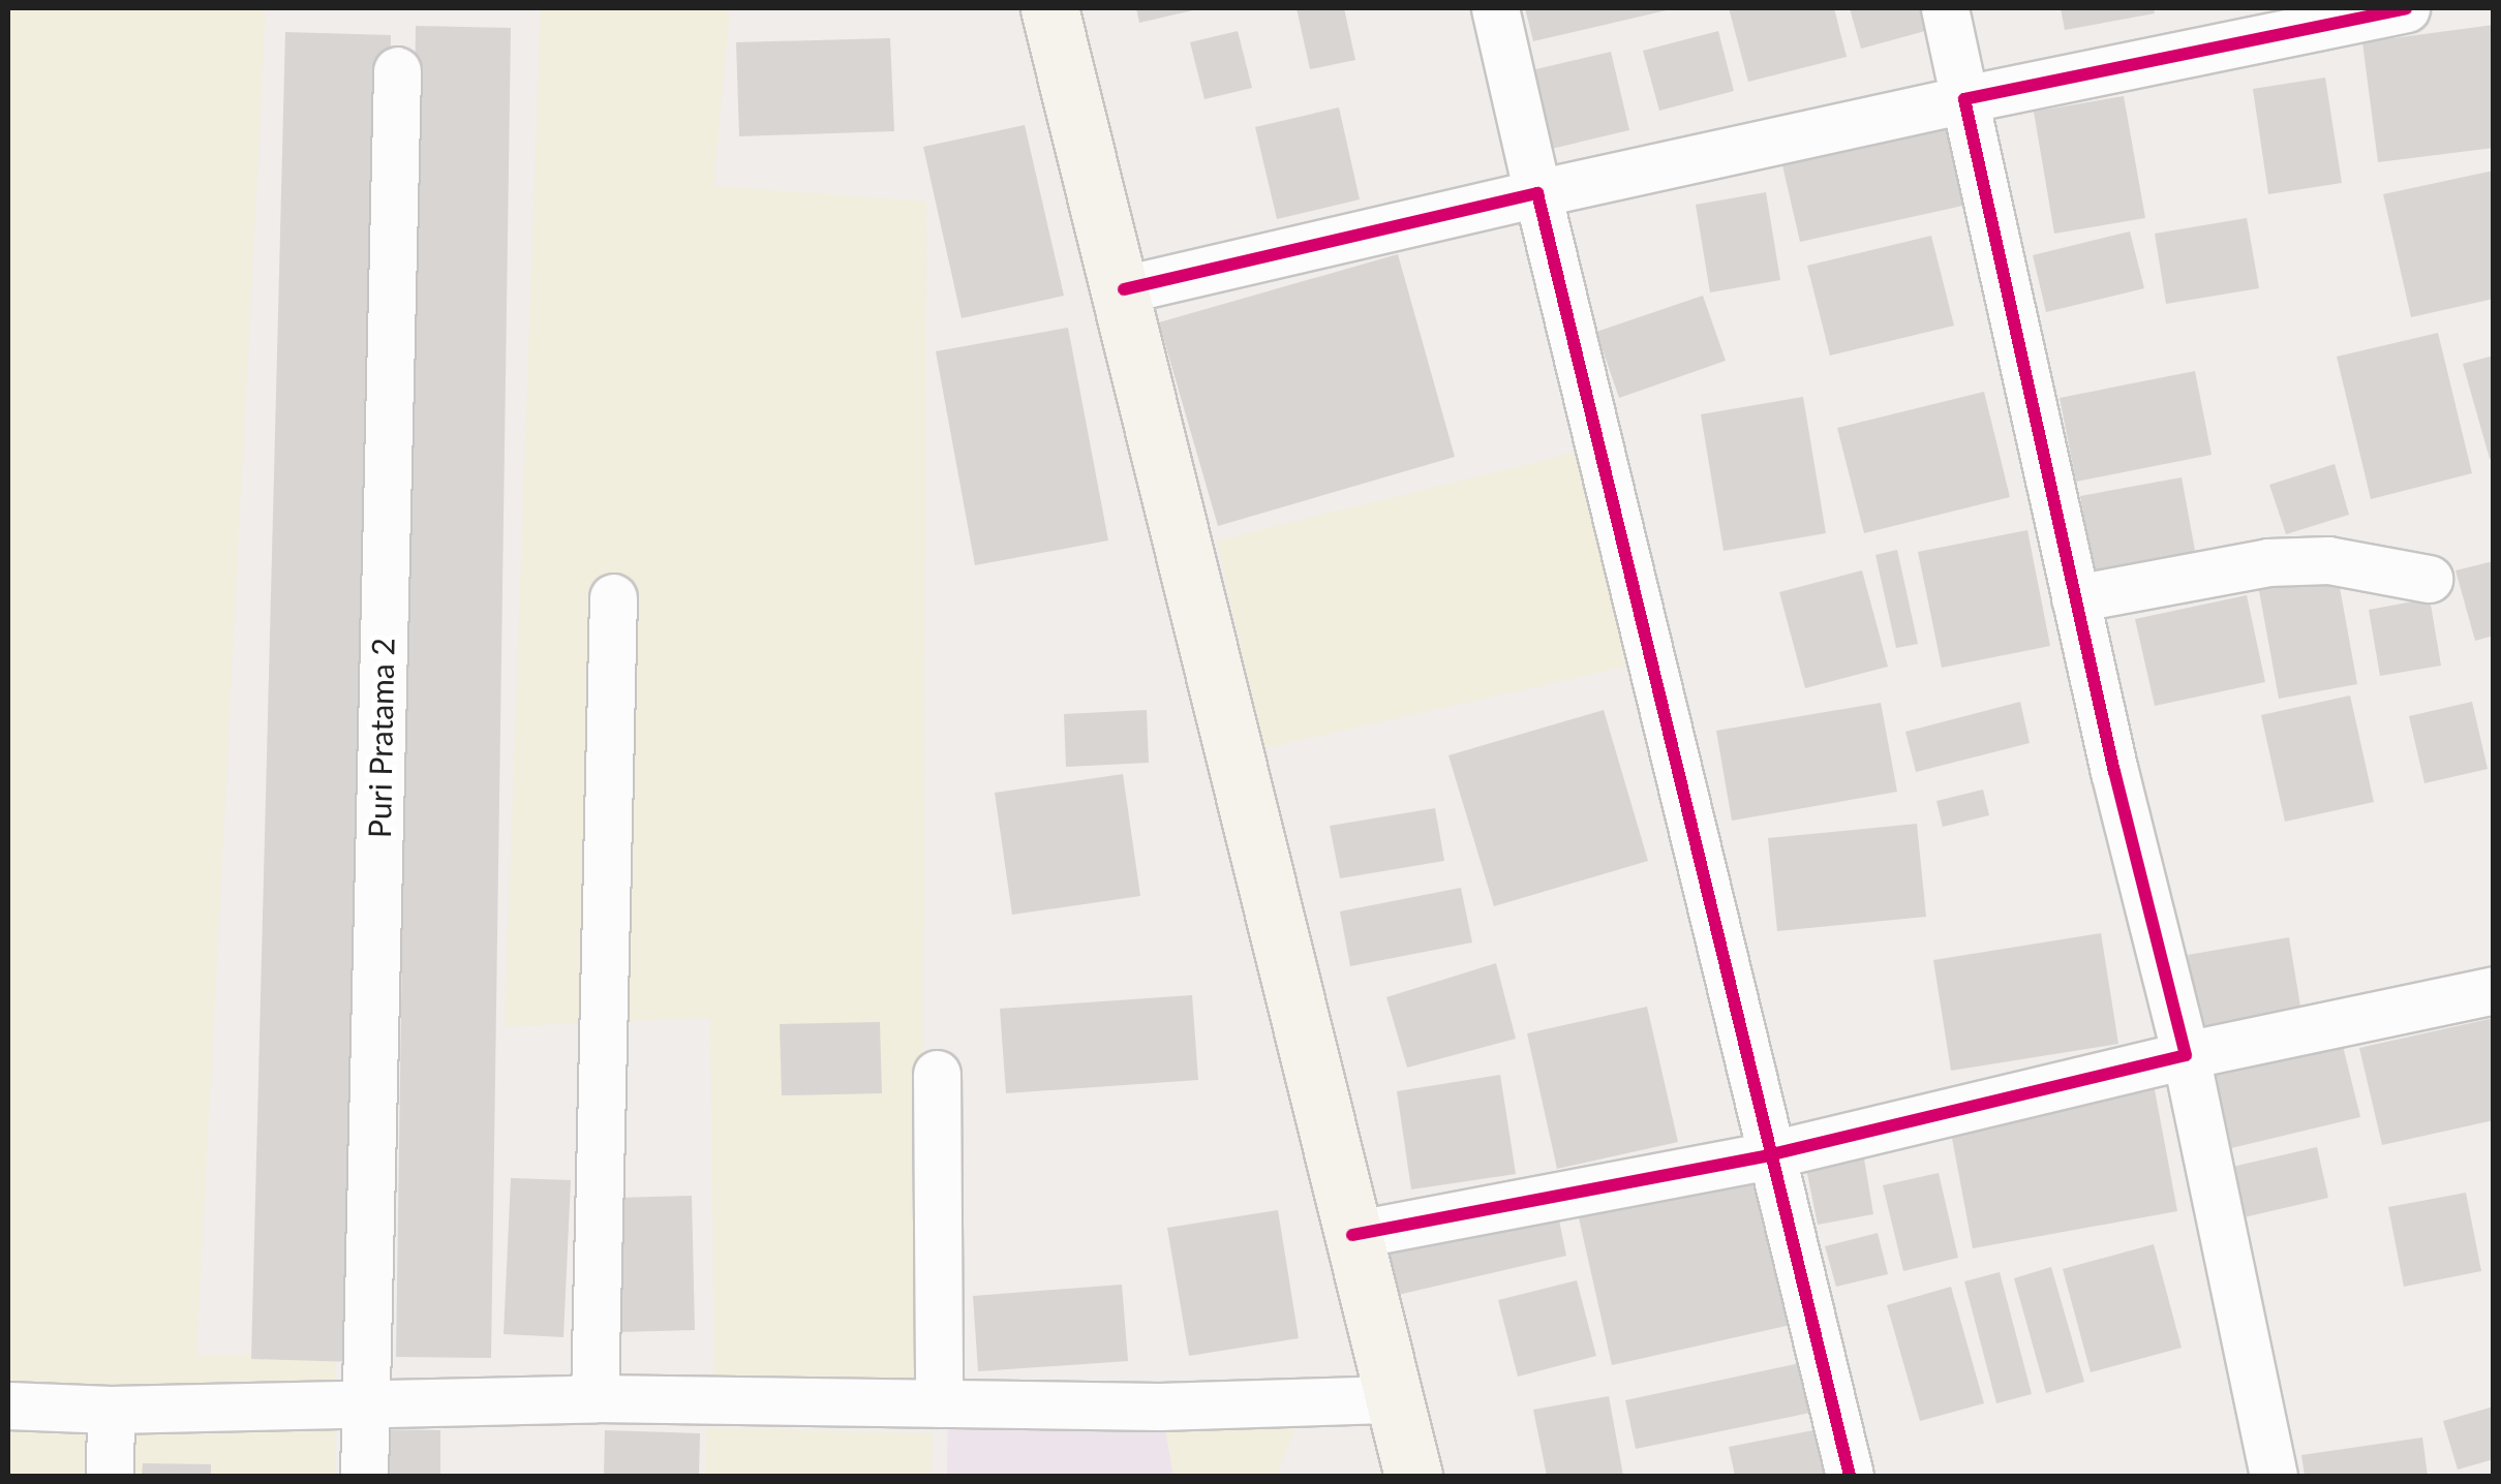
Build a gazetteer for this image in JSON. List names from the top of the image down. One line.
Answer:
{"streets":{"street":["Puri Pratama 2"]}}
